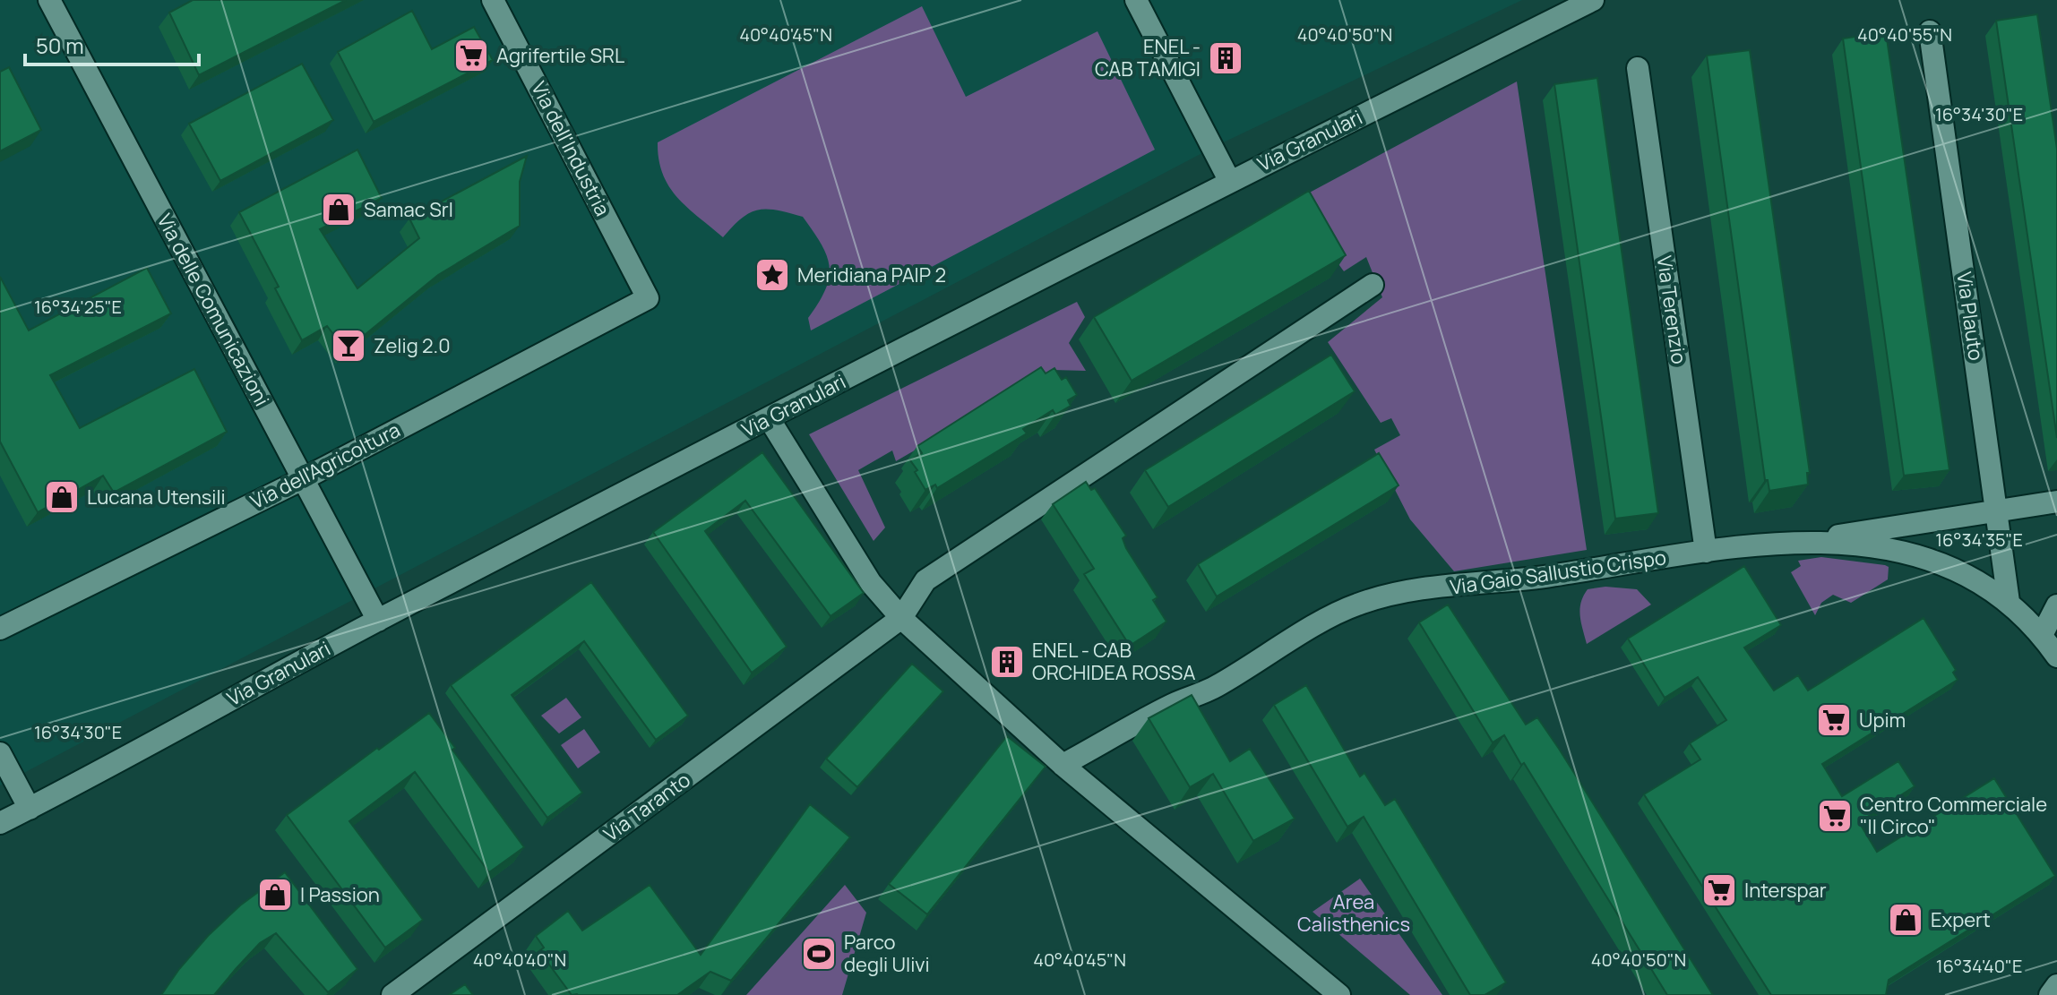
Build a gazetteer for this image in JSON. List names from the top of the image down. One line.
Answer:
{"streets":{"street":["Via Granulari","Via dell'Industria","Via delle Comunicazioni","Via Terenzio","Via Plauto","Via dell'Agricoltura","Via Gaio Sallustio Crispo","Via Taranto"]},"crossings":[["Via Granulari","Via delle Comunicazioni"],["Via dell'Industria","Via dell'Agricoltura"],["Via delle Comunicazioni","Via dell'Agricoltura"],["Via Terenzio","Via Gaio Sallustio Crispo"],["Via Plauto","Via Gaio Sallustio Crispo"]],"parks":["Area Calisthenics"],"places":{"supermarket":["Agrifertile SRL","Upim","Centro Commerciale \"Il Circo\"","Interspar"],"building":["ENEL - CAB TAMIGI","ENEL - CAB ORCHIDEA ROSSA"],"shop":["Samac Srl","Lucana Utensili","I Passion","Expert"],"place":["Meridiana PAIP 2"],"bar":["Zelig 2.0"],"sports":["Parco degli Ulivi"]},"scale_bar":"50 m","coordinates":["40°40'45\"N","40°40'50\"N","40°40'55\"N","16°34'30\"E","16°34'25\"E","16°34'35\"E","40°40'40\"N","16°34'40\"E"]}
